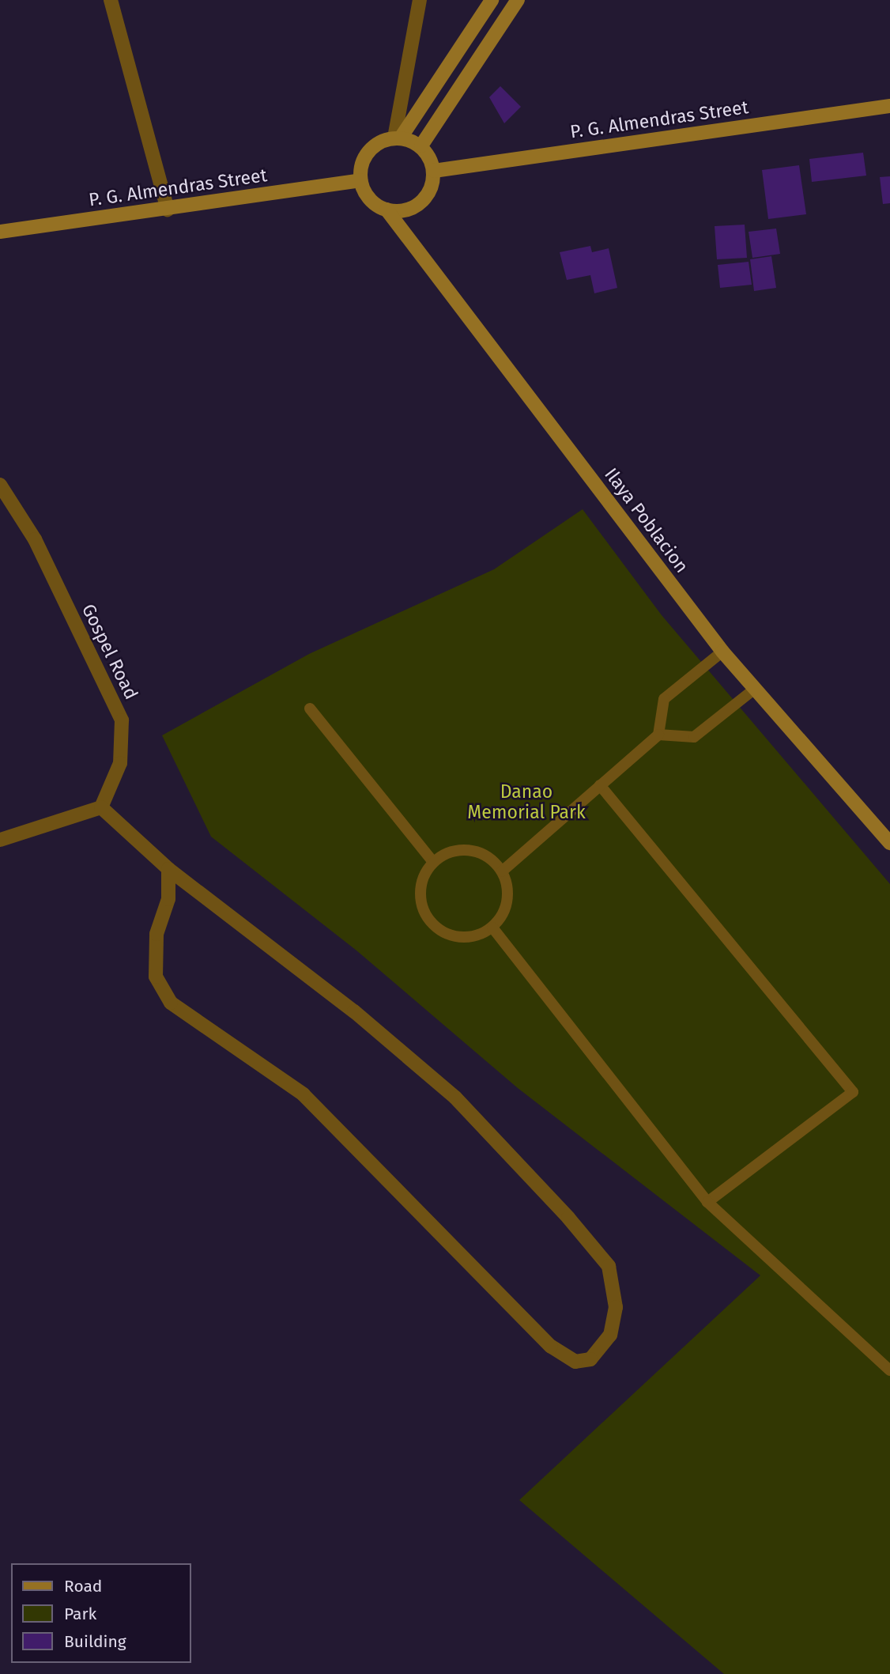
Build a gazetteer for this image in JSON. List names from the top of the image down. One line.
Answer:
{"streets":{"street":["P. G. Almendras Street","Ilaya Poblacion","Gospel Road"]},"crossings":[["P. G. Almendras Street","Ilaya Poblacion"]],"parks":["Danao Memorial Park"],"legend":["Road","Park","Building"]}
